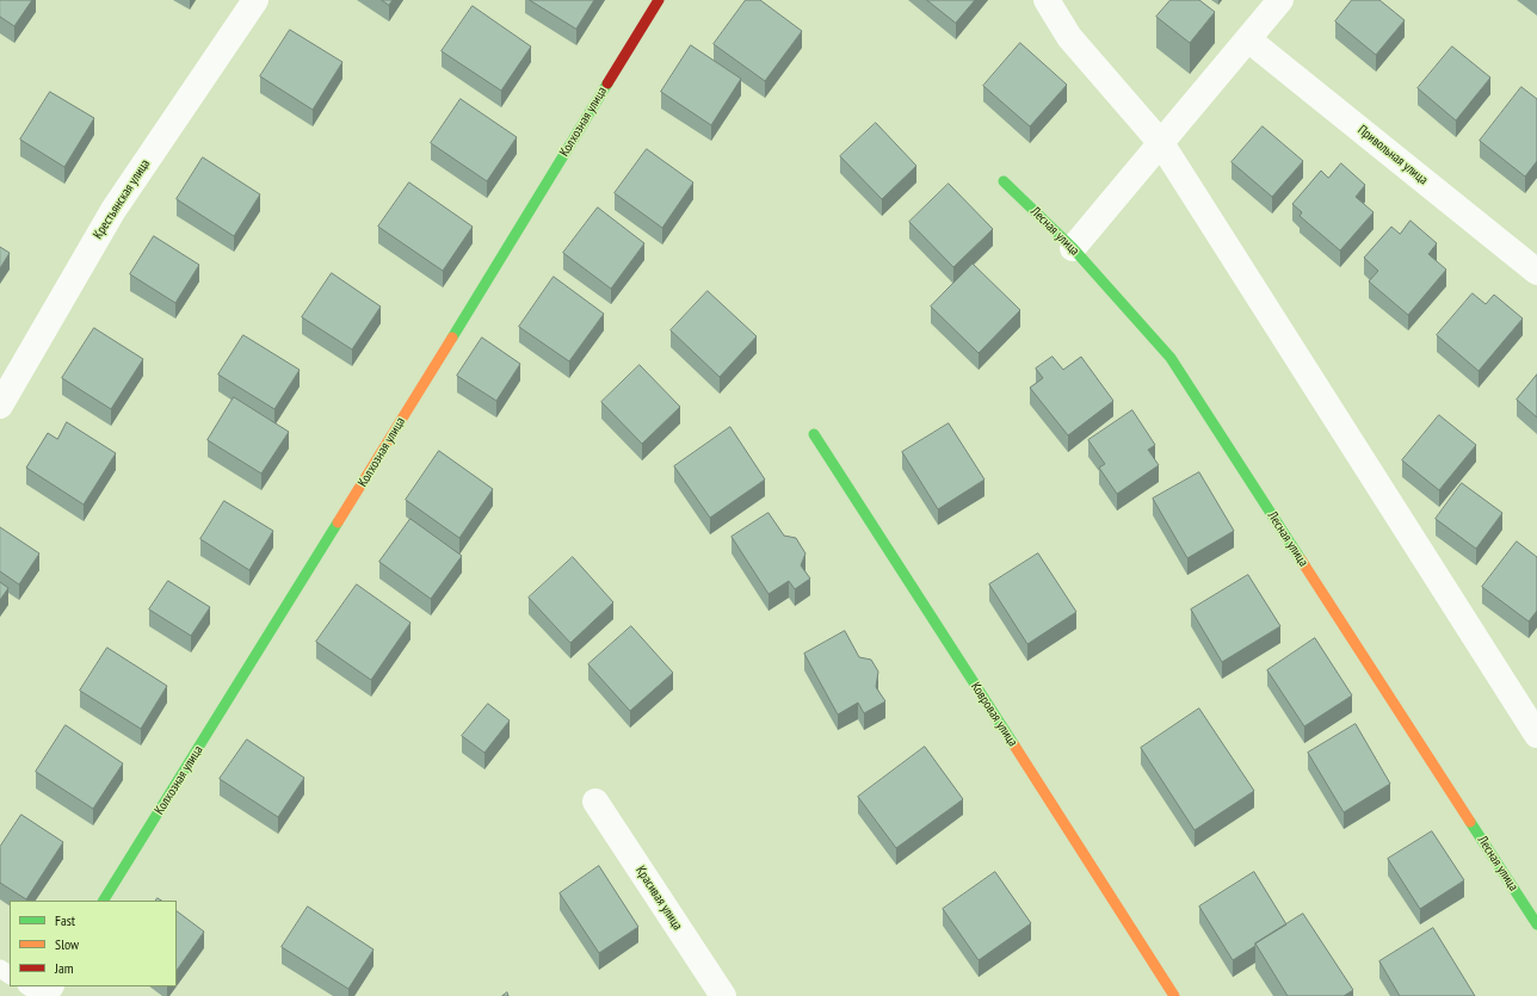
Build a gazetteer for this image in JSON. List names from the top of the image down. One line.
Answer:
{"streets":{"street":["Колхозная улица","Привольная улица","Крестьянская улица","Лесная улица","Ковровая улица","Красивая улица"]},"legend":["Fast","Slow","Jam"]}
